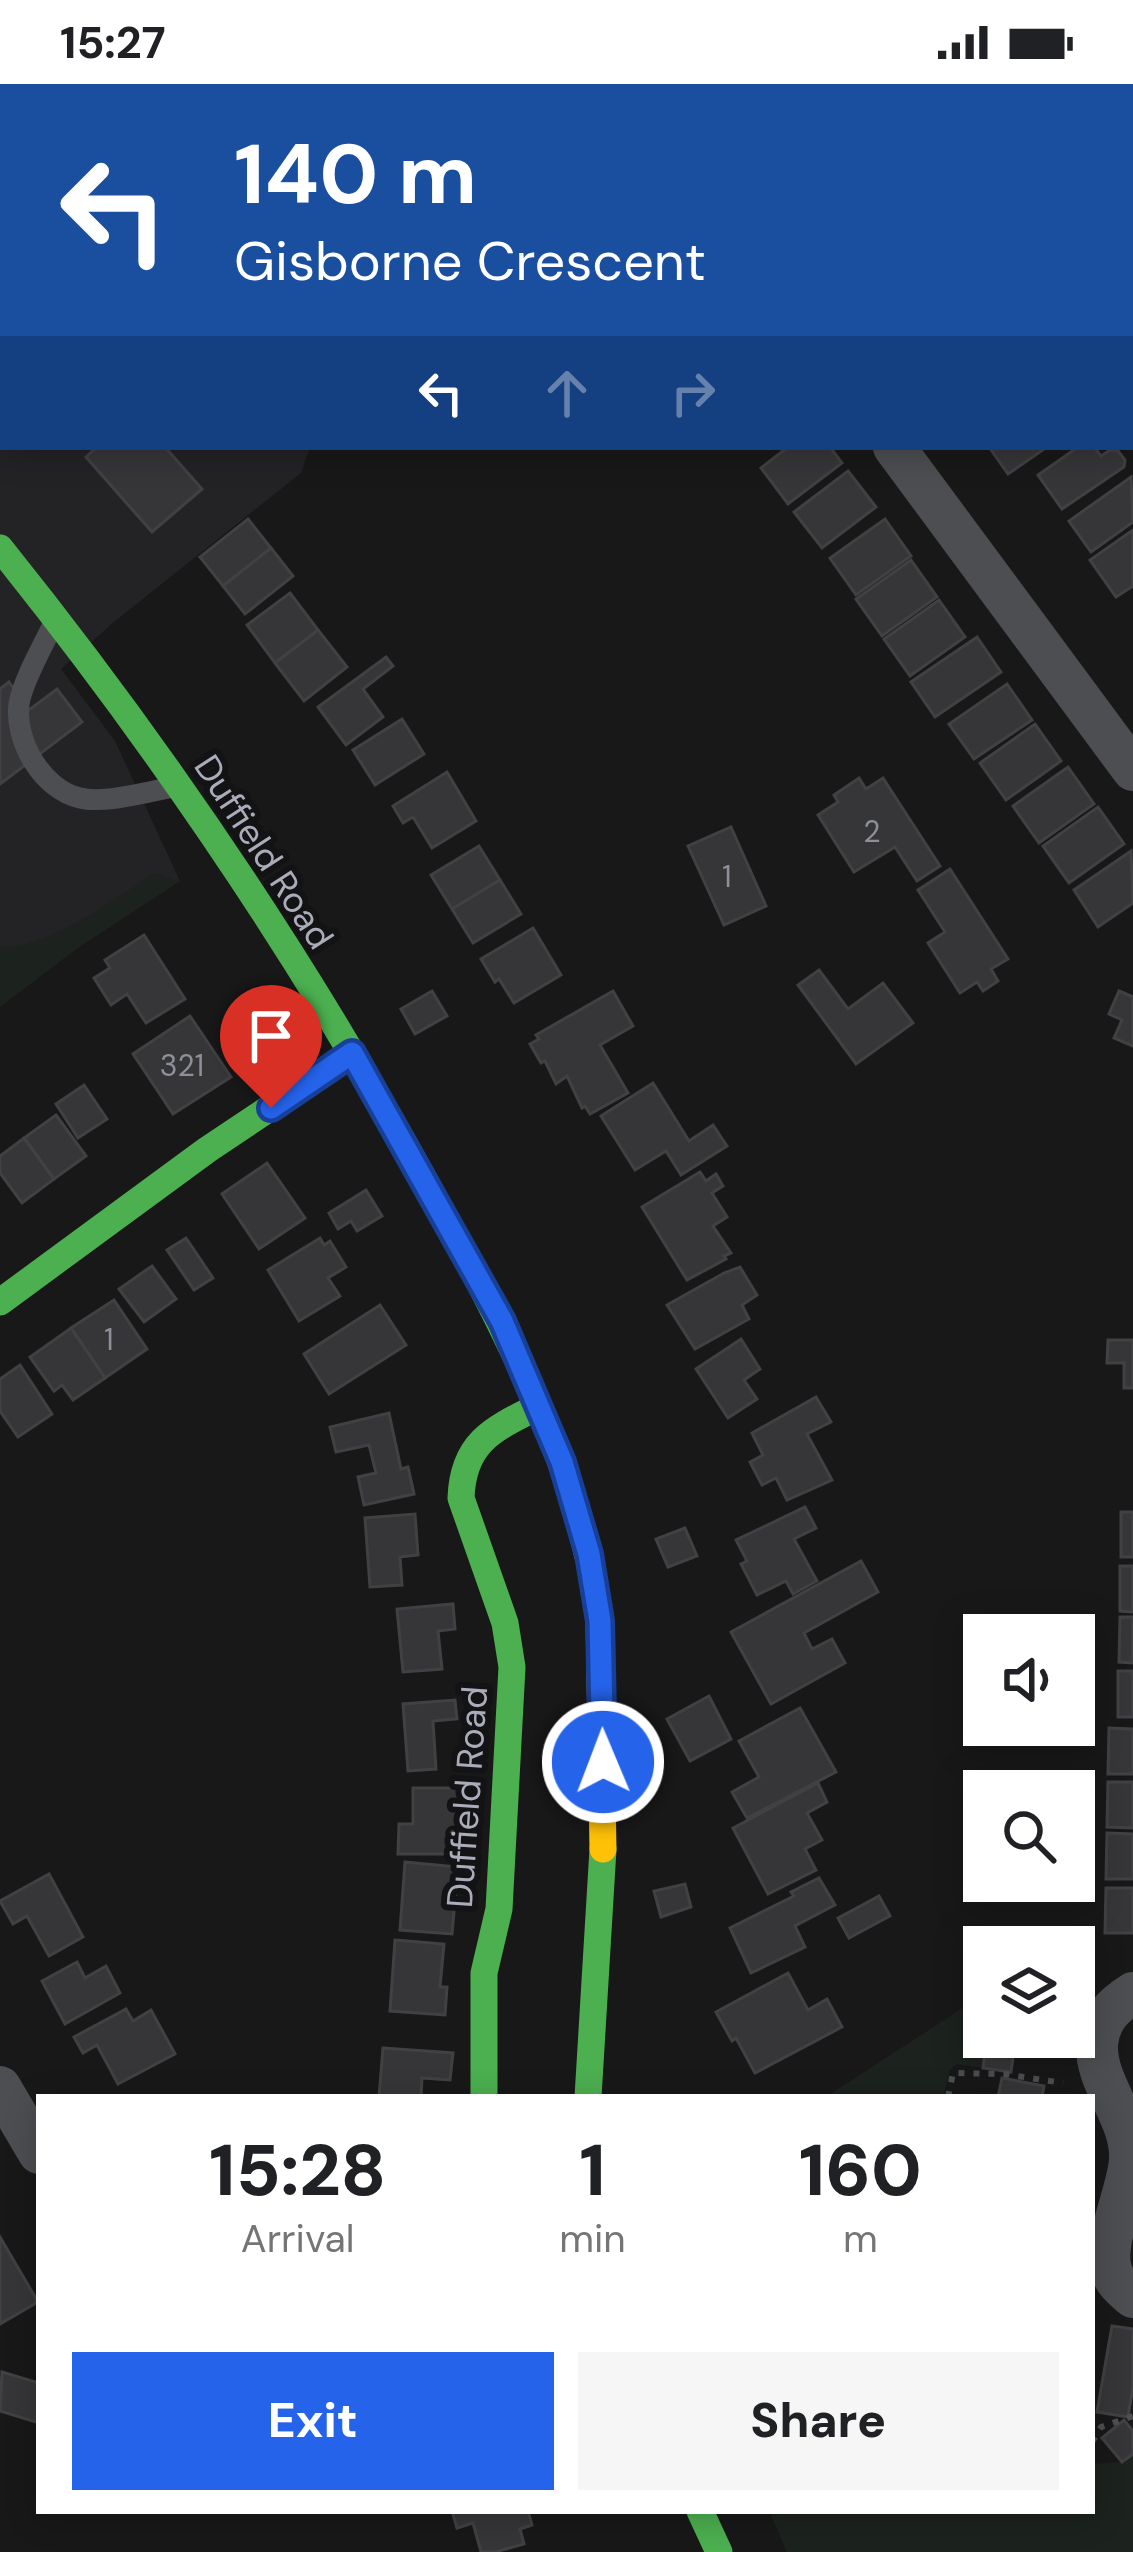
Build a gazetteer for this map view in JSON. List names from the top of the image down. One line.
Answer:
{"streets":{"main road":["Duffield Road"]},"house_numbers":["2","1","321","1"],"page":{"status":"15:27","turn":["140 m","Gisborne Crescent"],"eta":["15:28","Arrival","1","min","160","m"],"buttons":["Exit","Share"]}}
